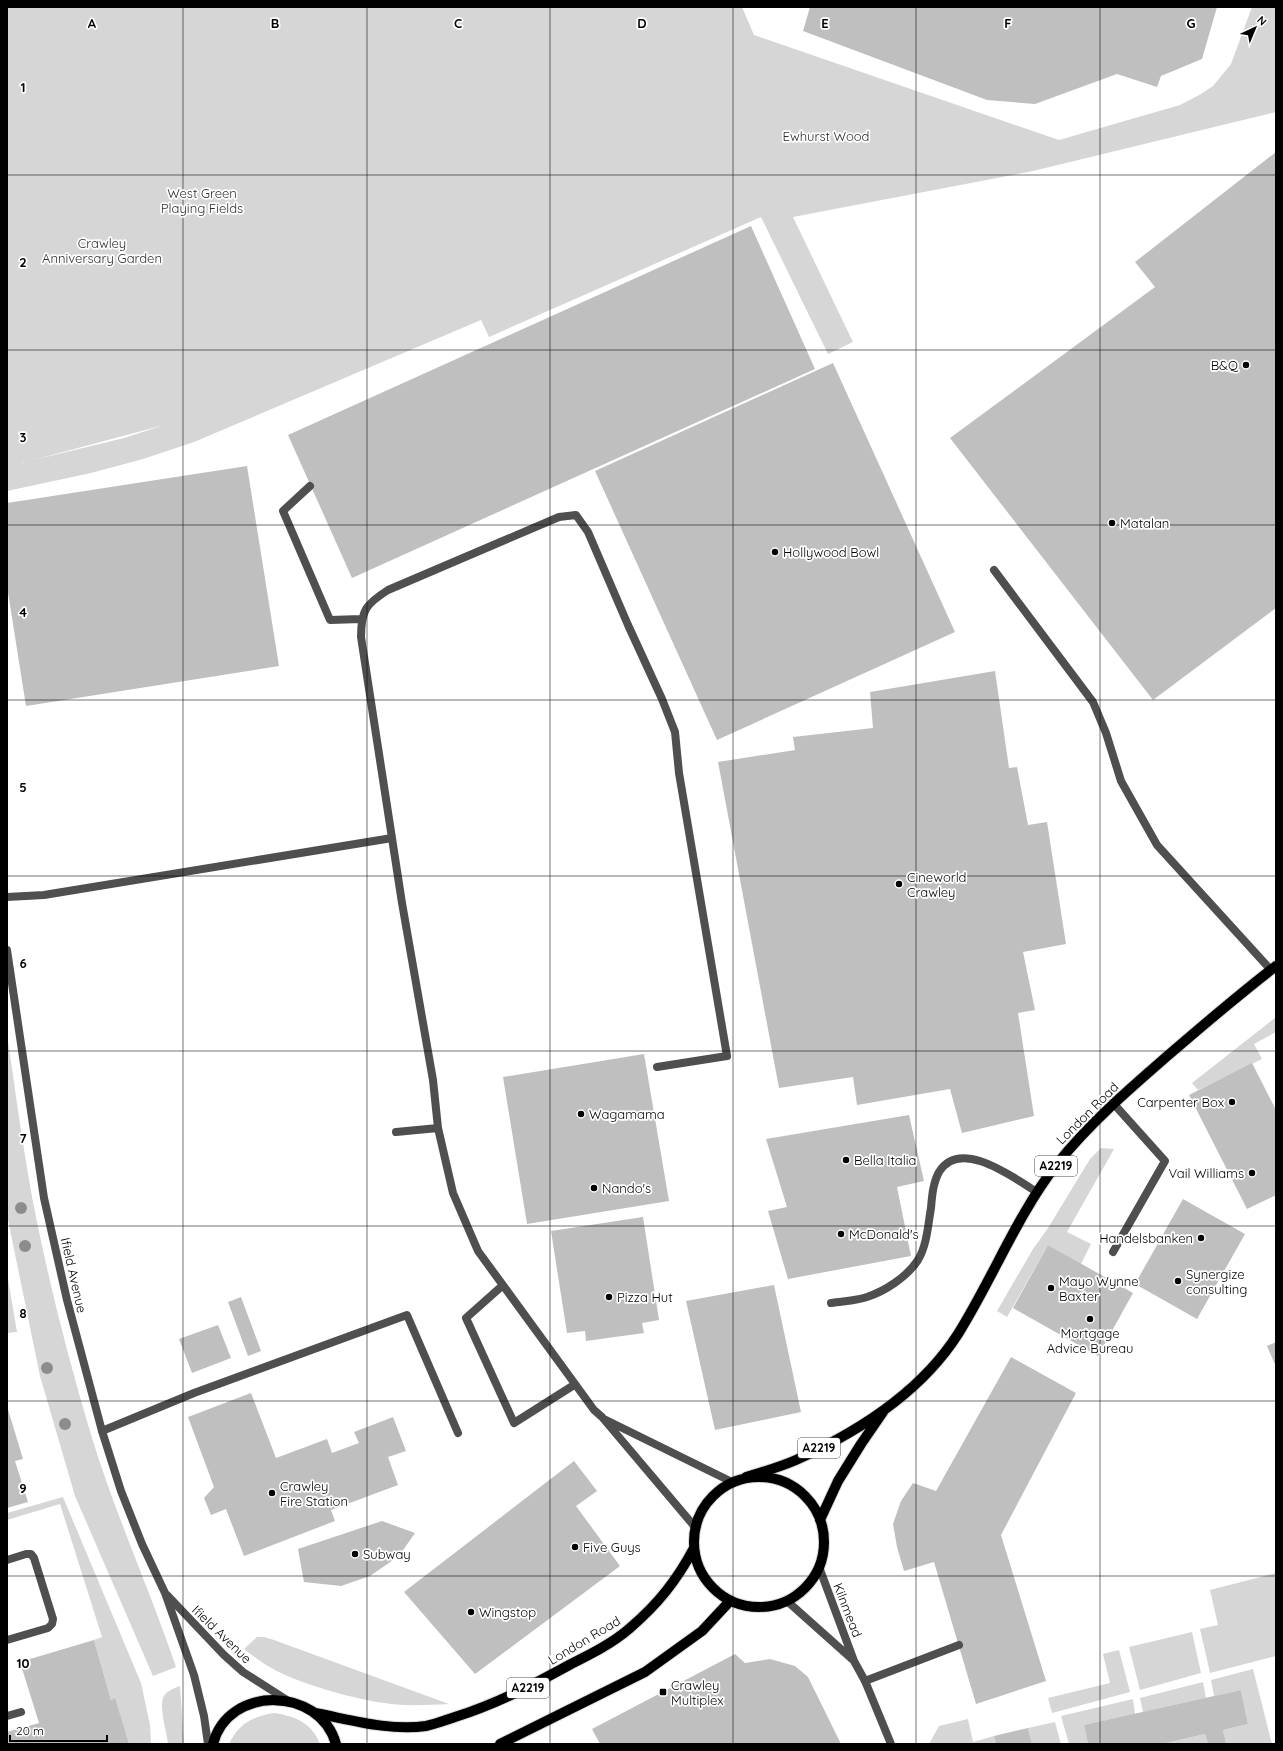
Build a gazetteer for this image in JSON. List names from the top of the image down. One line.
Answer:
{"streets":{"main road":["London Road","A2219"],"street":["Ifield Avenue","Kilnmead"]},"crossings":[["London Road","A2219"],["London Road","Kilnmead"],["A2219","Ifield Avenue"],["A2219","Kilnmead"]],"parks":["Ewhurst Wood","West Green Playing Fields","Crawley Anniversary Garden"],"places":{"other":["B&Q","Matalan","Hollywood Bowl","Cineworld Crawley","Carpenter Box","Wagamama","Bella Italia","Vail Williams","Nando's","McDonald's","Handelsbanken","Synergize consulting","Mayo Wynne Baxter","Pizza Hut","Mortgage Advice Bureau","Crawley Fire Station","Five Guys","Subway","Wingstop"],"transit":["Crawley Multiplex"]},"scale_bar":"20 m","north":"top right","grid":{"columns":["A","B","C","D","E","F","G"],"rows":["1","2","3","4","5","6","7","8","9","10"]}}
